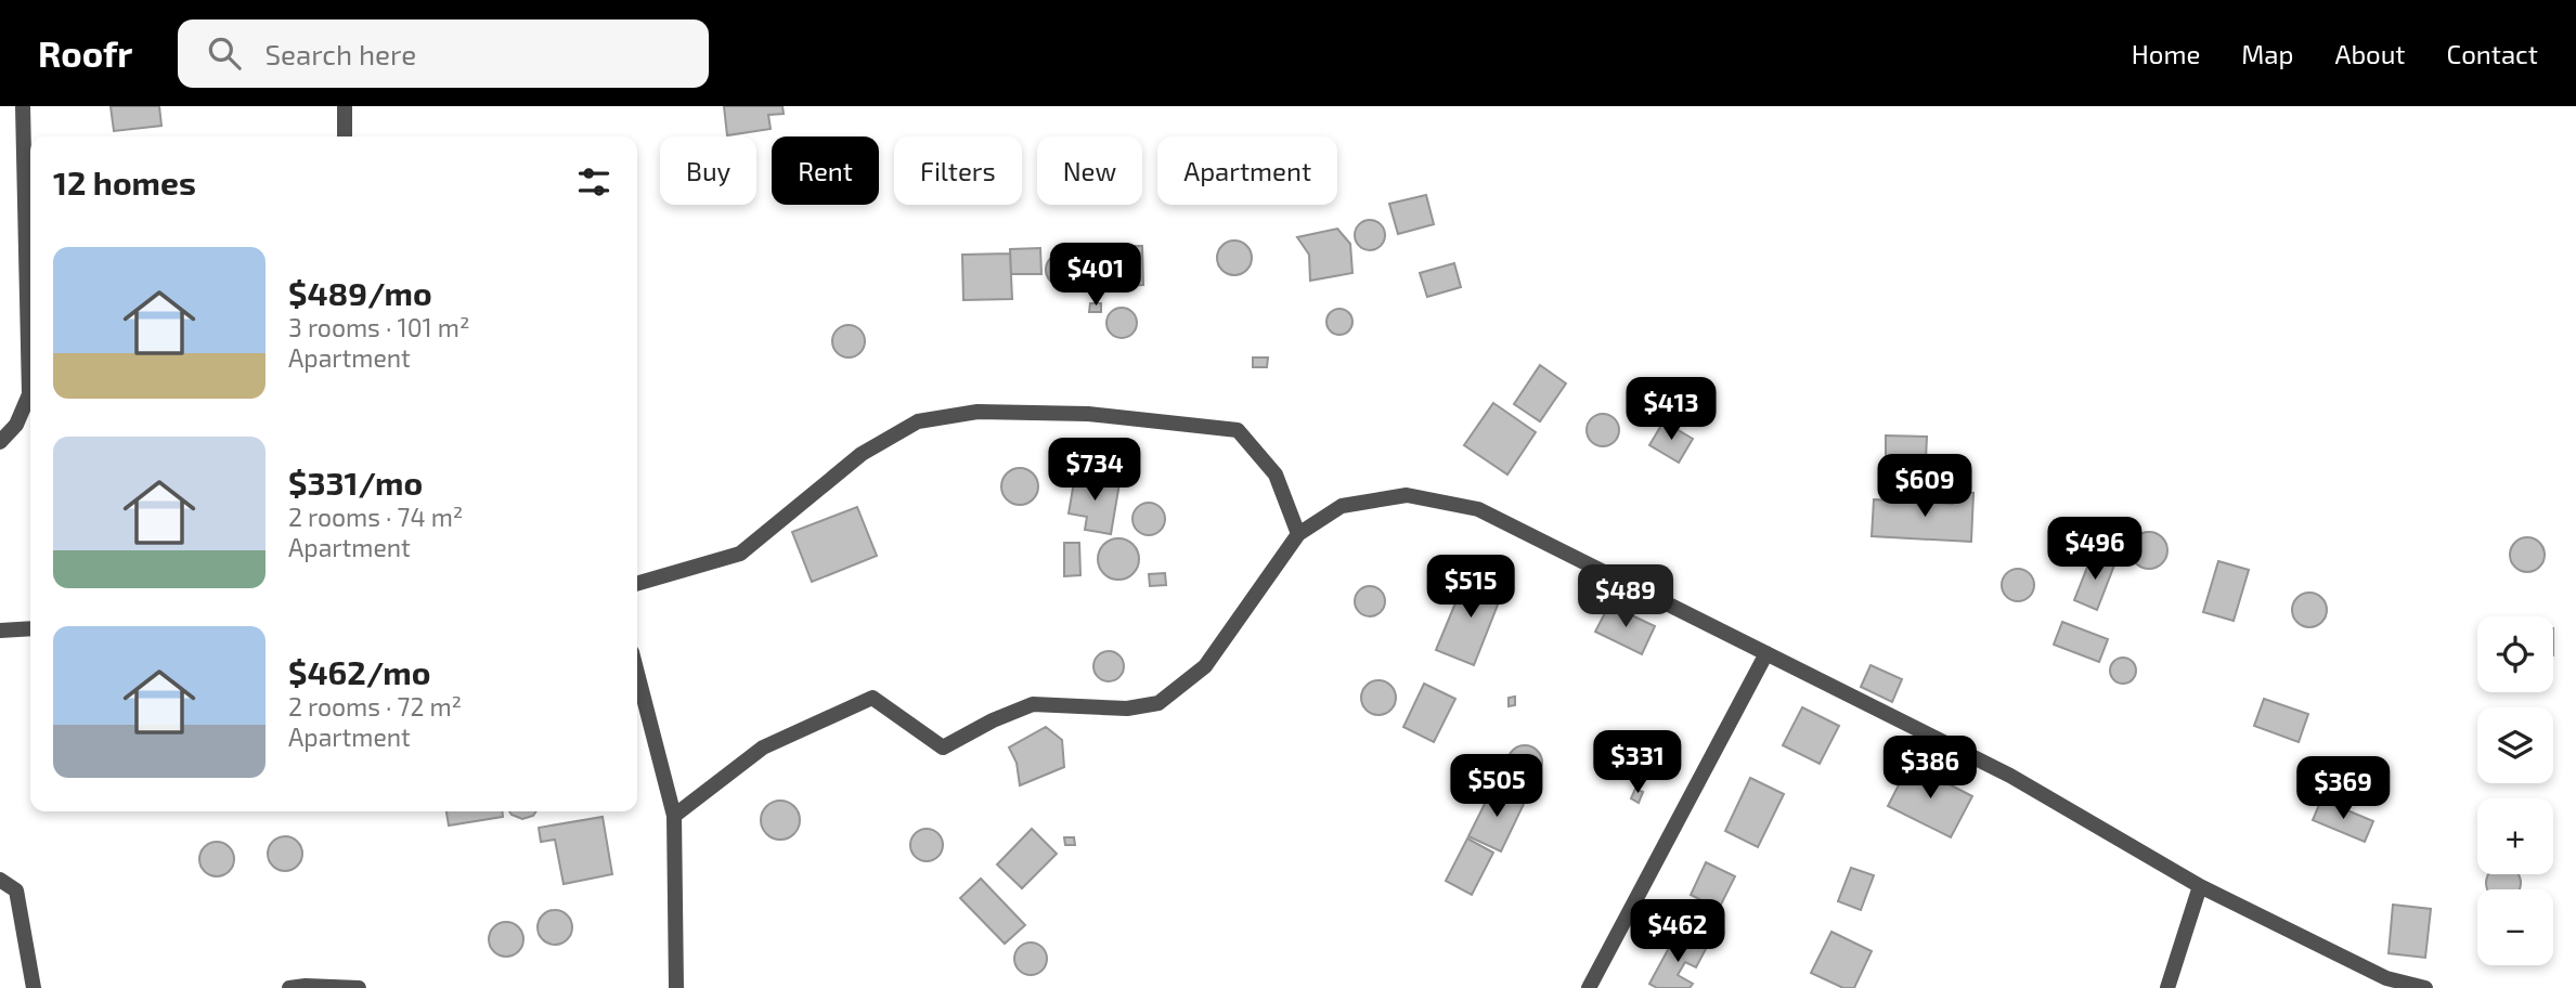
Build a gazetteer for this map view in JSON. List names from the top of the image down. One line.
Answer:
{"page":{"header":"Roofr","search":"Search here","nav":["Home","Map","About","Contact"],"chip":["Buy","Rent","Filters","New","Apartment"],"heading":"12 homes","list":[{"name":"$489/mo","note":"3 rooms · 101 m² · Apartment"},{"name":"$331/mo","note":"2 rooms · 74 m² · Apartment"},{"name":"$462/mo","note":"2 rooms · 72 m² · Apartment"}],"price":["$401","$413","$734","$609","$496","$515","$489","$331","$386","$505","$369","$462"],"map_buttons":["+","−"]}}
